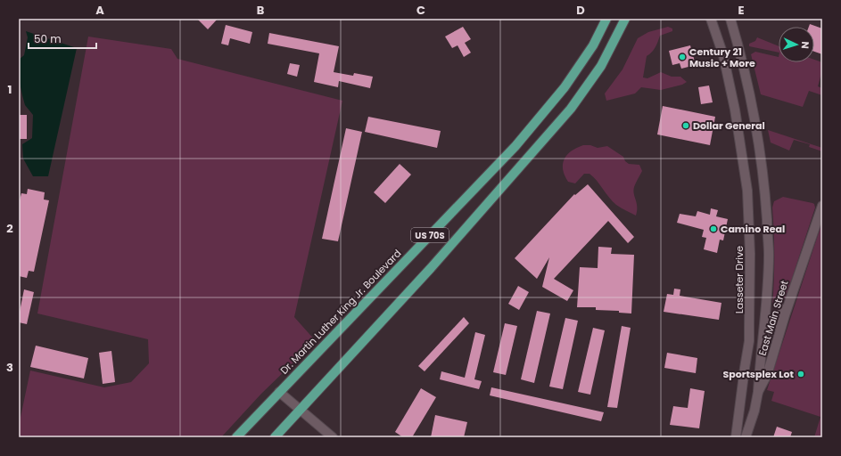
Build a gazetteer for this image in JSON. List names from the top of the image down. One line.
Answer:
{"streets":{"main road":["US 70S","Dr. Martin Luther King Jr. Boulevard"],"street":["Lasseter Drive","East Main Street"]},"places":["Century 21 Music + More","Dollar General","Camino Real","Sportsplex Lot"],"scale_bar":"50 m","north":"right","grid":{"columns":["A","B","C","D","E"],"rows":["1","2","3"]}}
